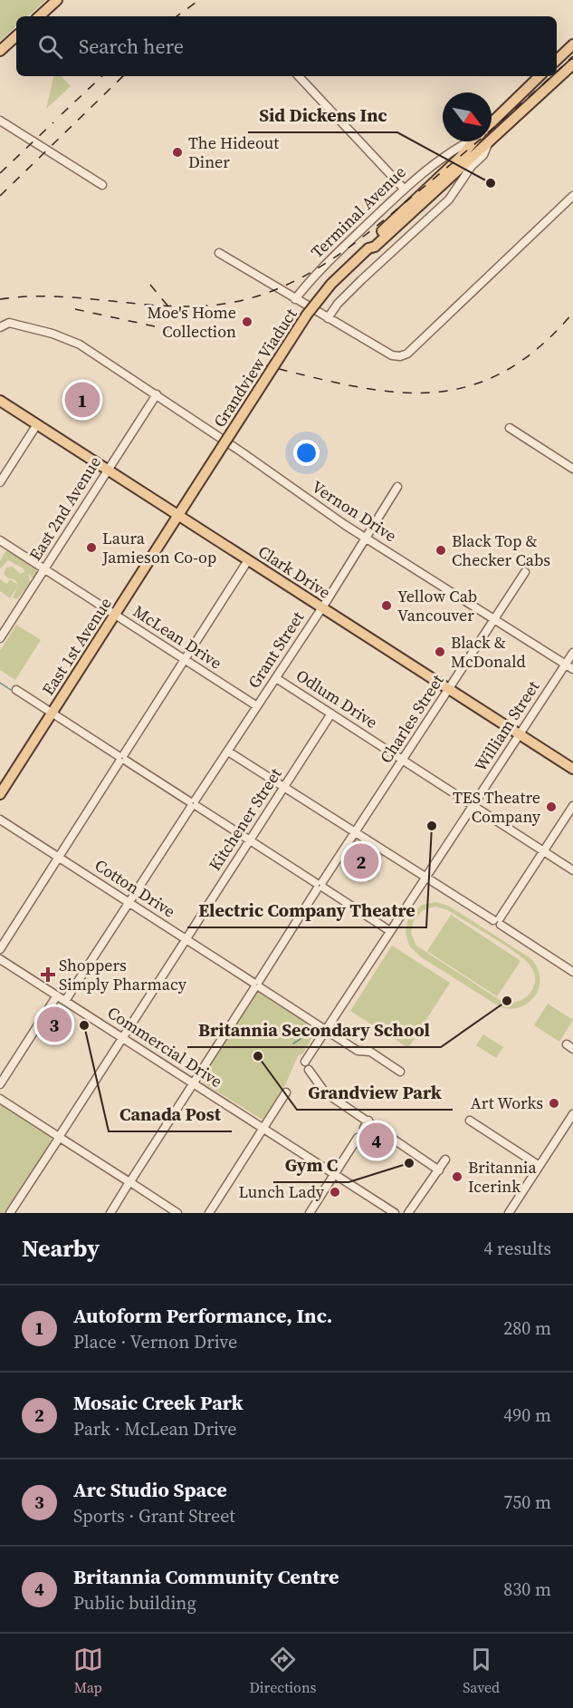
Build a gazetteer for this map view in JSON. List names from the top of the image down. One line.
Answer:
{"streets":{"main road":["Terminal Avenue","Grandview Viaduct","Clark Drive","East 1st Avenue"],"street":["East 2nd Avenue","Vernon Drive","McLean Drive","Grant Street","Odlum Drive","Charles Street","William Street","Kitchener Street","Cotton Drive","Commercial Drive"]},"crossings":[["Terminal Avenue","Grandview Viaduct"],["Grandview Viaduct","Clark Drive"],["Grandview Viaduct","East 1st Avenue"],["East 2nd Avenue","Vernon Drive"],["East 2nd Avenue","Clark Drive"],["East 2nd Avenue","McLean Drive"],["Vernon Drive","Grant Street"],["Vernon Drive","Charles Street"],["Vernon Drive","William Street"],["Clark Drive","East 1st Avenue"],["Clark Drive","Grant Street"],["Clark Drive","Charles Street"],["Clark Drive","William Street"],["McLean Drive","East 1st Avenue"],["McLean Drive","Grant Street"],["Grant Street","Odlum Drive"],["Grant Street","Cotton Drive"],["Grant Street","Commercial Drive"],["Odlum Drive","Charles Street"],["Odlum Drive","William Street"],["Odlum Drive","Kitchener Street"],["Charles Street","Cotton Drive"],["Charles Street","Commercial Drive"],["William Street","Cotton Drive"],["Kitchener Street","Cotton Drive"],["Kitchener Street","Commercial Drive"]],"places":{"other":["The Hideout Diner","Sid Dickens Inc","Moe's Home Collection","Laura Jamieson Co-op","Black Top & Checker Cabs","Yellow Cab Vancouver","Black & McDonald","TES Theatre Company","Electric Company Theatre","Britannia Secondary School","Canada Post","Grandview Park","Art Works","Gym C","Britannia Icerink","Lunch Lady"],"health":["Shoppers Simply Pharmacy"]},"north":"bottom right","page":{"search":"Search here","pins":["1","2","3","4"],"heading":["Nearby","4 results"],"list":[{"mark":"1","name":"Autoform Performance, Inc.","note":"Place · Vernon Drive","value":"280 m"},{"mark":"2","name":"Mosaic Creek Park","note":"Park · McLean Drive","value":"490 m"},{"mark":"3","name":"Arc Studio Space","note":"Sports · Grant Street","value":"750 m"},{"mark":"4","name":"Britannia Community Centre","note":"Public building","value":"830 m"}],"nav":["Map","Directions","Saved"]}}
